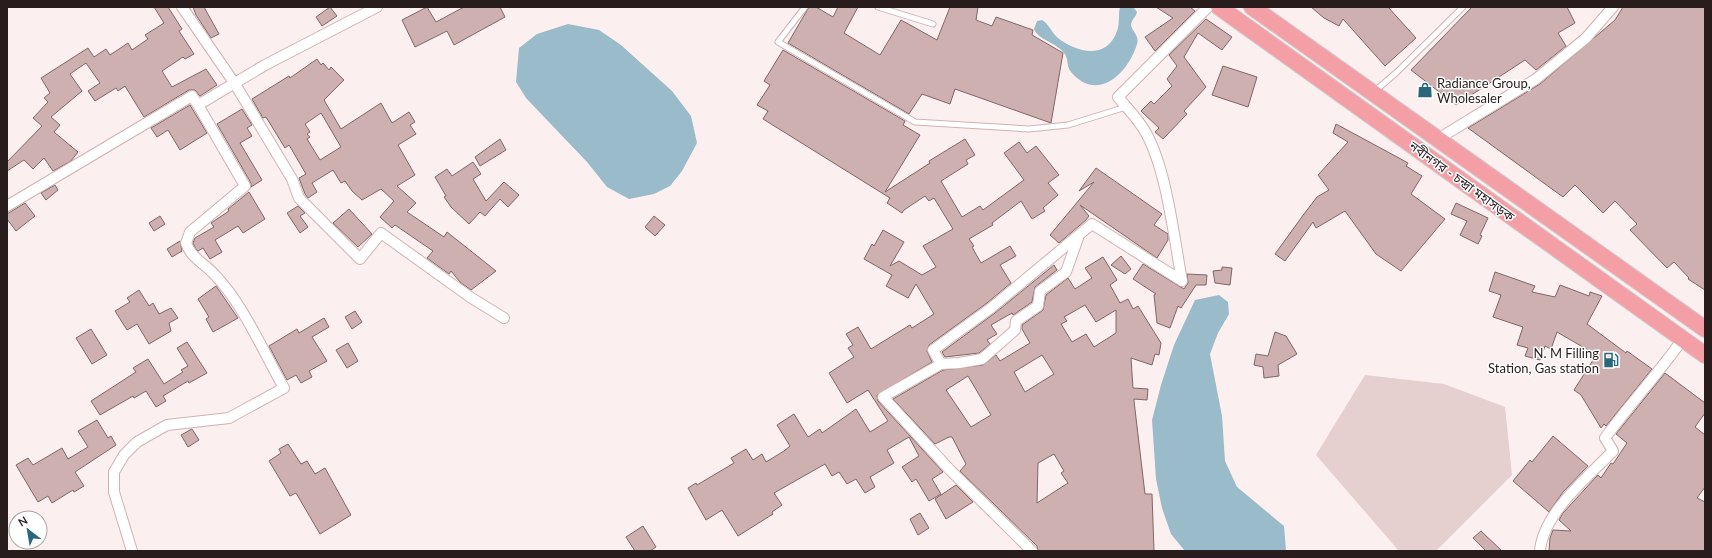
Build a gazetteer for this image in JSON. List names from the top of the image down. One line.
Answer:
{"streets":{"highway":["নবীনগর - চন্দ্রা মহাসড়ক"]},"places":{"shop":["Radiance Group, Wholesaler"],"fuel station":["N. M Filling Station, Gas station"]},"north":"top left"}
